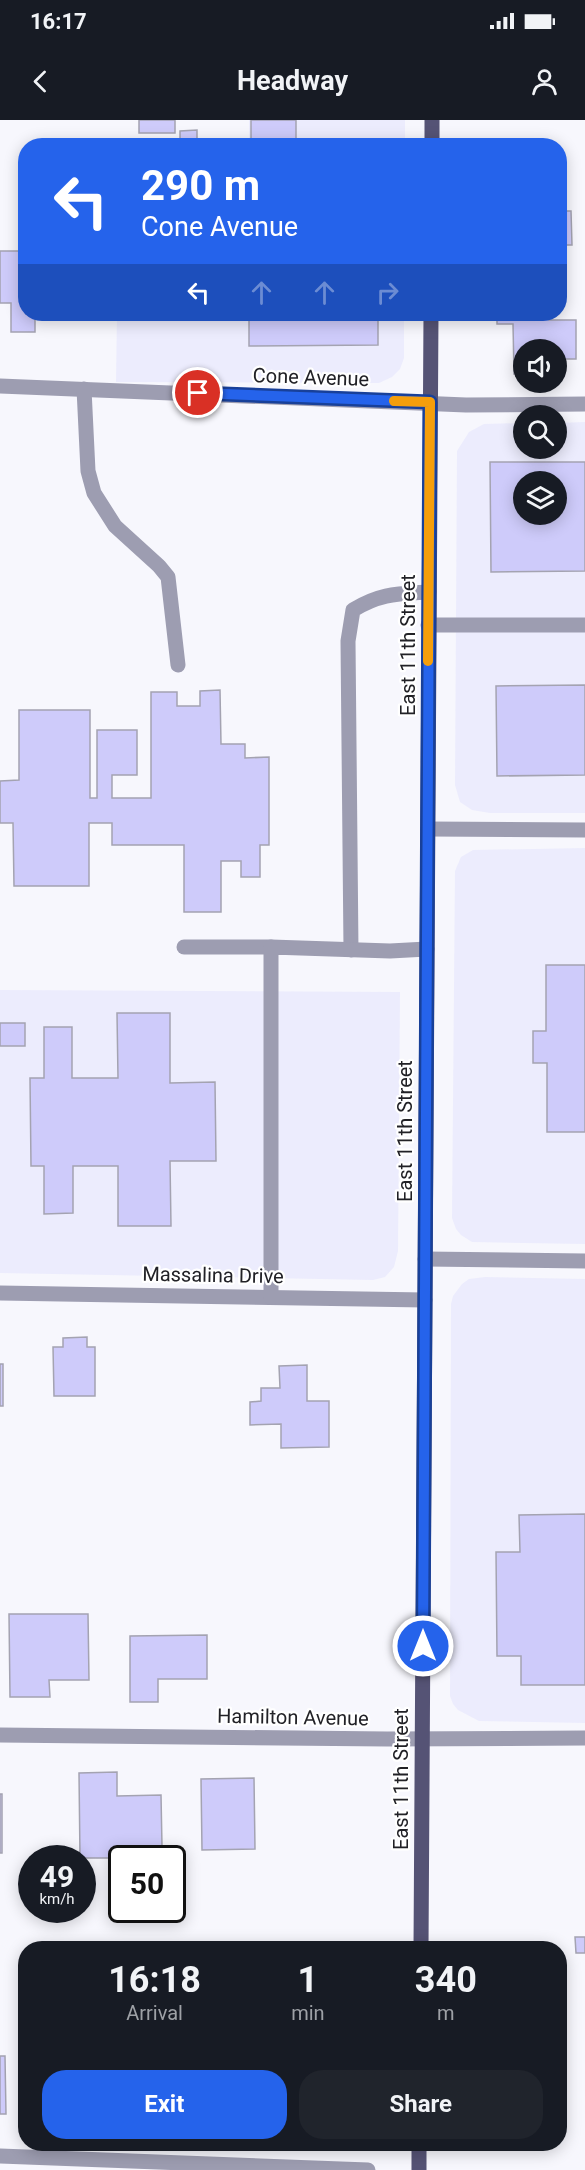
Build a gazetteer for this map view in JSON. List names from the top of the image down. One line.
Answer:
{"streets":{"main road":["East 11th Street"],"street":["Cone Avenue","Massalina Drive","Hamilton Avenue"]},"crossings":[["Cone Avenue","East 11th Street"],["East 11th Street","Massalina Drive"],["East 11th Street","Hamilton Avenue"]],"page":{"status":"16:17","header":"Headway","turn":["290 m","Cone Avenue"],"speed":"49 km/h","limit":"50","eta":["16:18","Arrival","1","min","340","m"],"buttons":["Exit","Share"]}}
